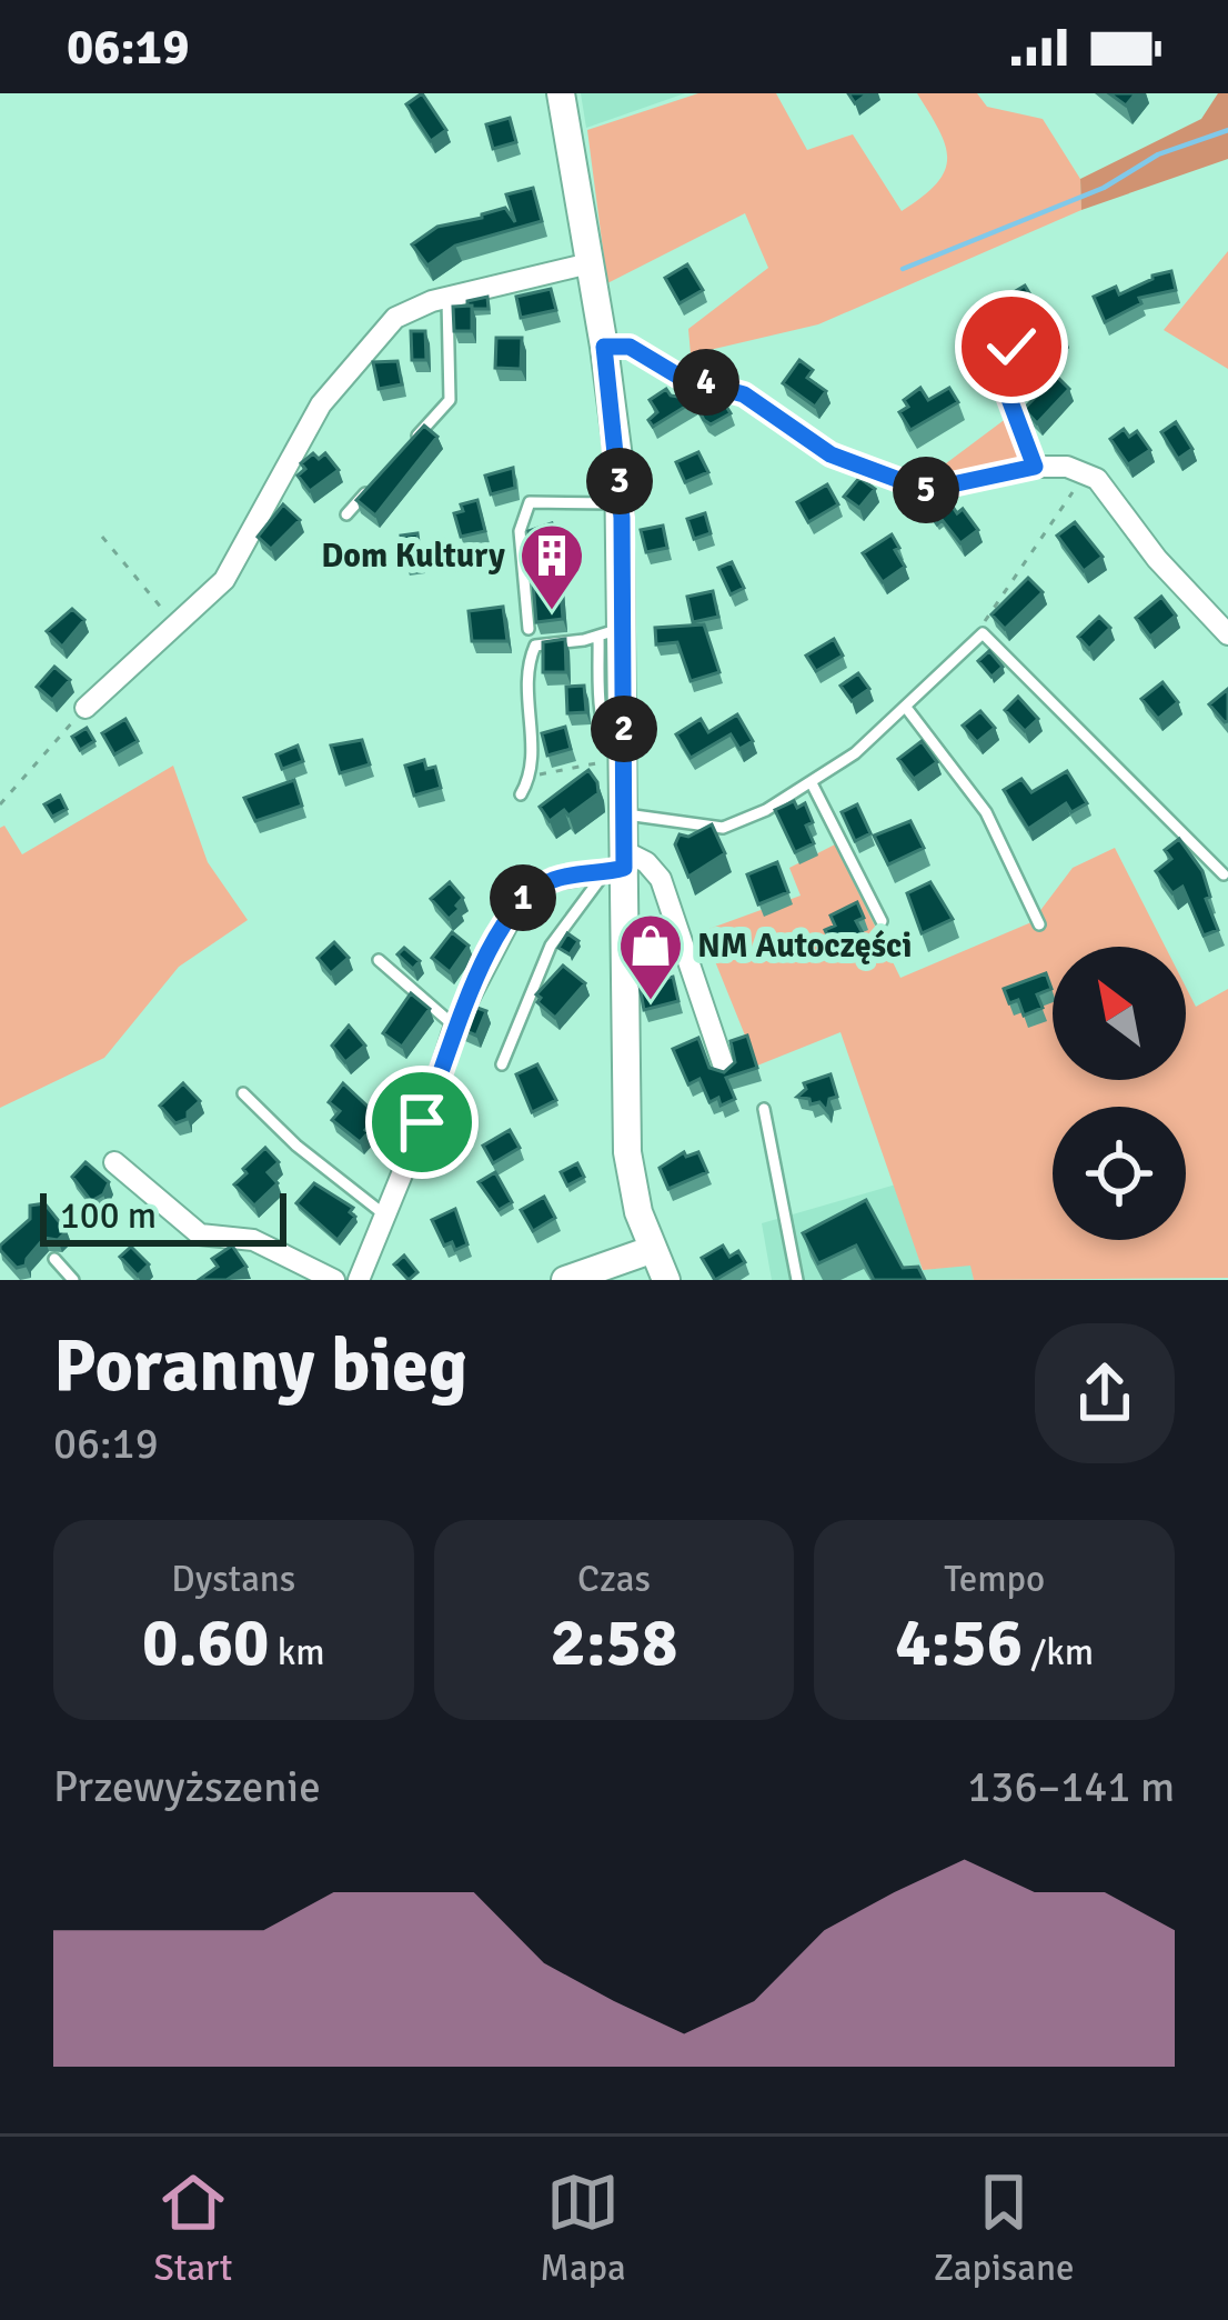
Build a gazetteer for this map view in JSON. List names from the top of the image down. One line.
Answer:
{"places":{"building":["Dom Kultury"],"shop":["NM Autoczęści"]},"scale_bar":"100 m","north":"top left","page":{"status":"06:19","pins":["4","3","5","2","1"],"scale":"100 m","heading":["Poranny bieg","06:19"],"stats":[["Dystans","0.60 km"],["Czas","2:58"],["Tempo","4:56 /km"]],"chart":["Przewyższenie","136–141 m"],"tabs":["Start","Mapa","Zapisane"]}}
